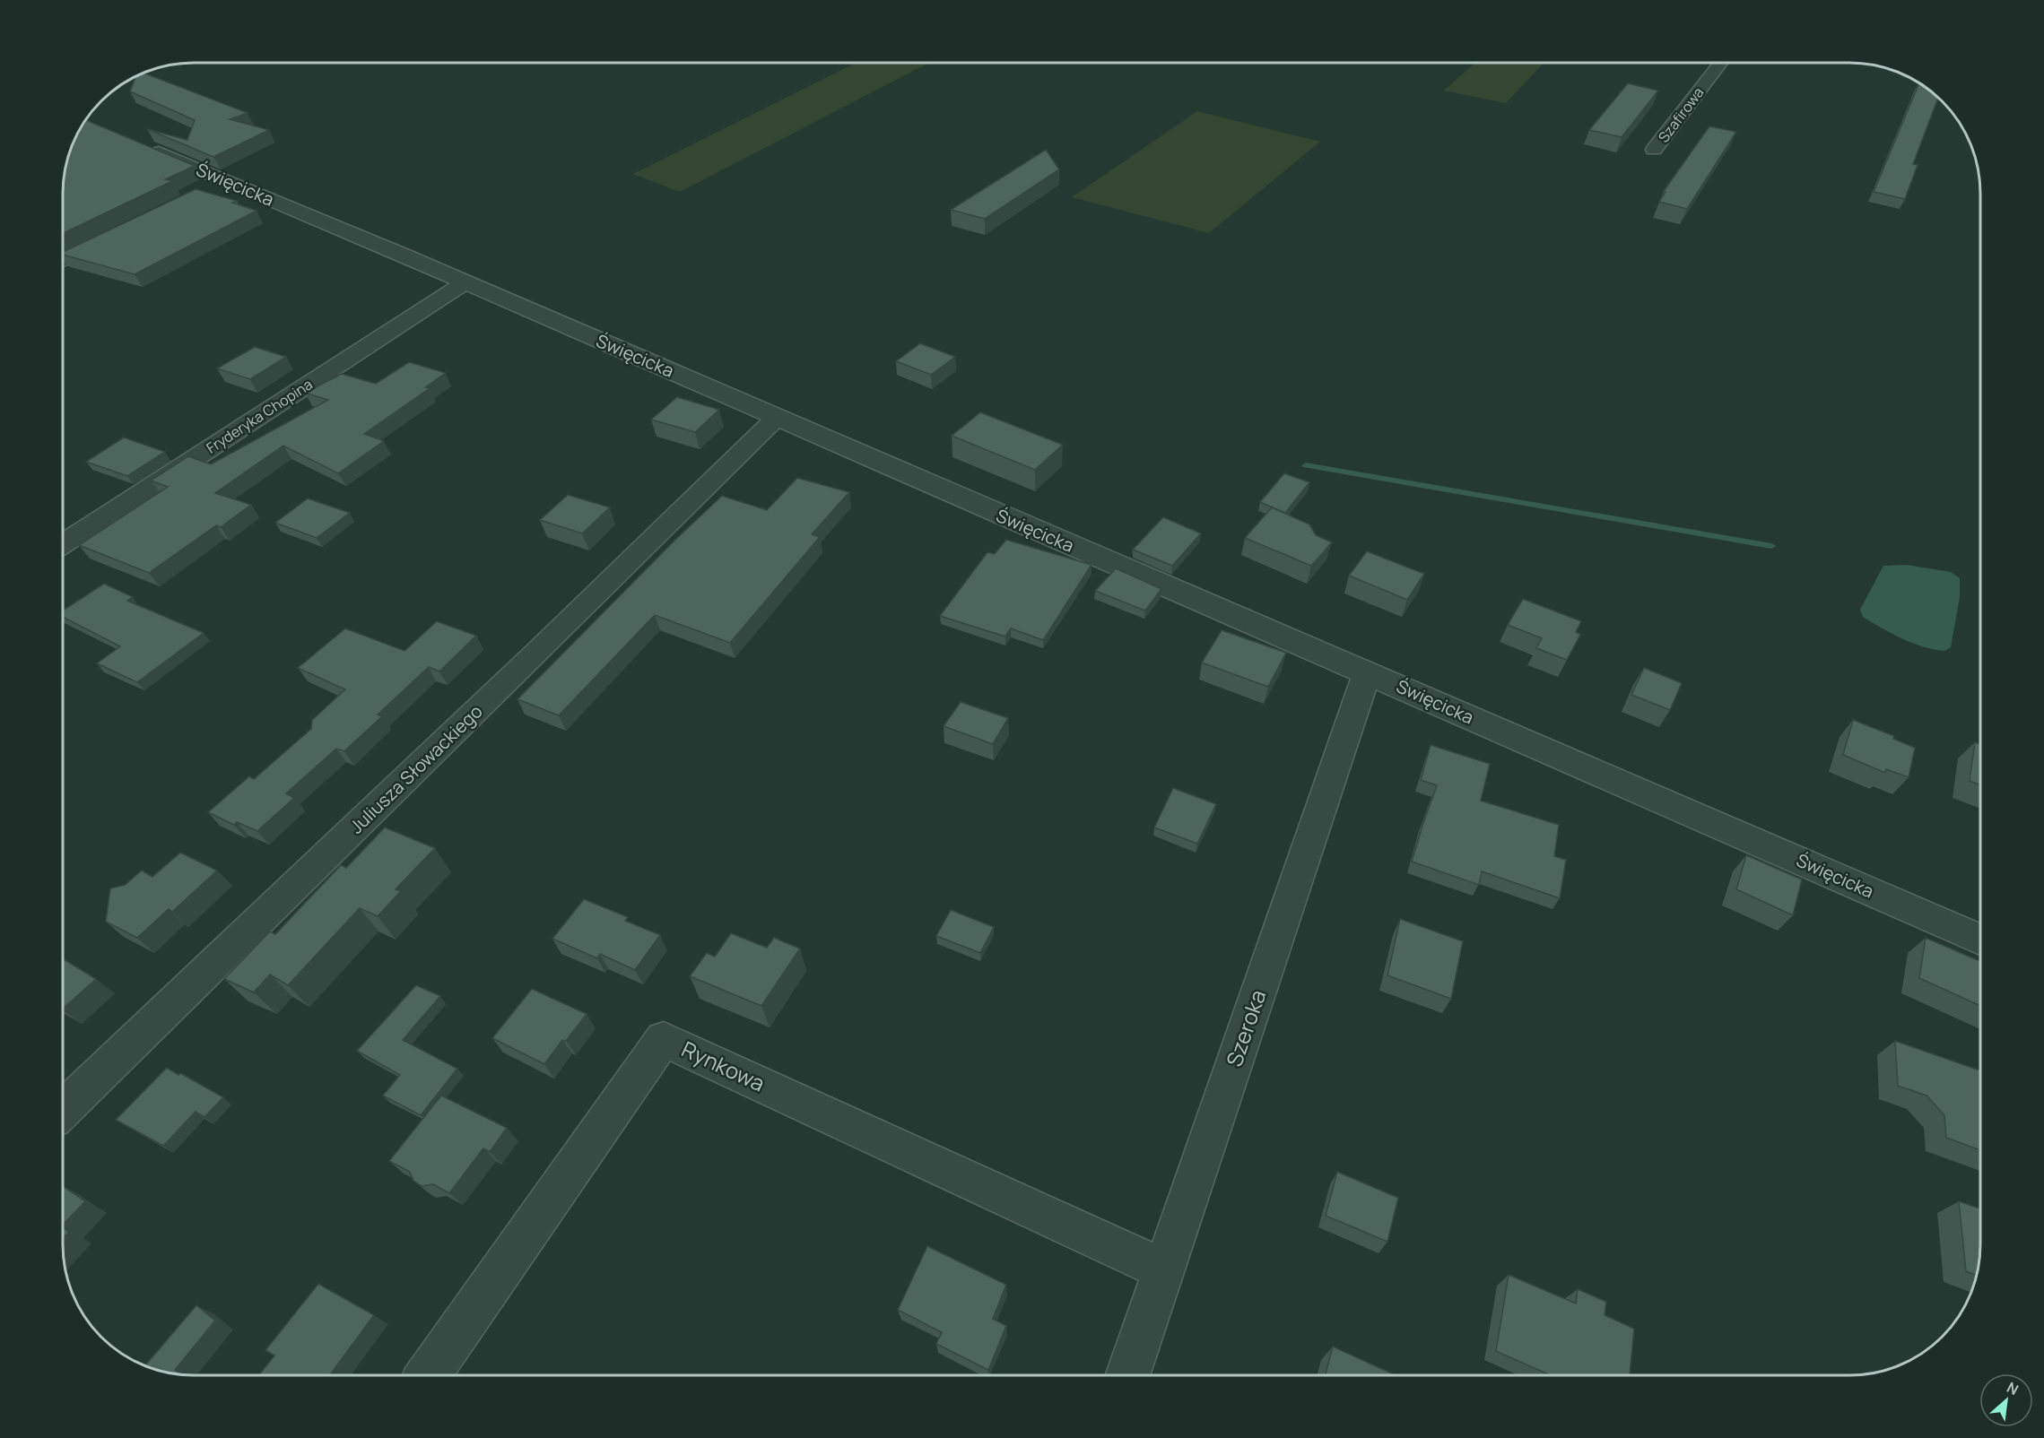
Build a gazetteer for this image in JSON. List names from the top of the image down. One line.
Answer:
{"streets":{"street":["Szafirowa","Święcicka","Fryderyka Chopina","Juliusza Słowackiego","Szeroka","Rynkowa"]},"crossings":[["Święcicka","Fryderyka Chopina"],["Święcicka","Juliusza Słowackiego"],["Święcicka","Szeroka"],["Szeroka","Rynkowa"]],"north":"top right"}
